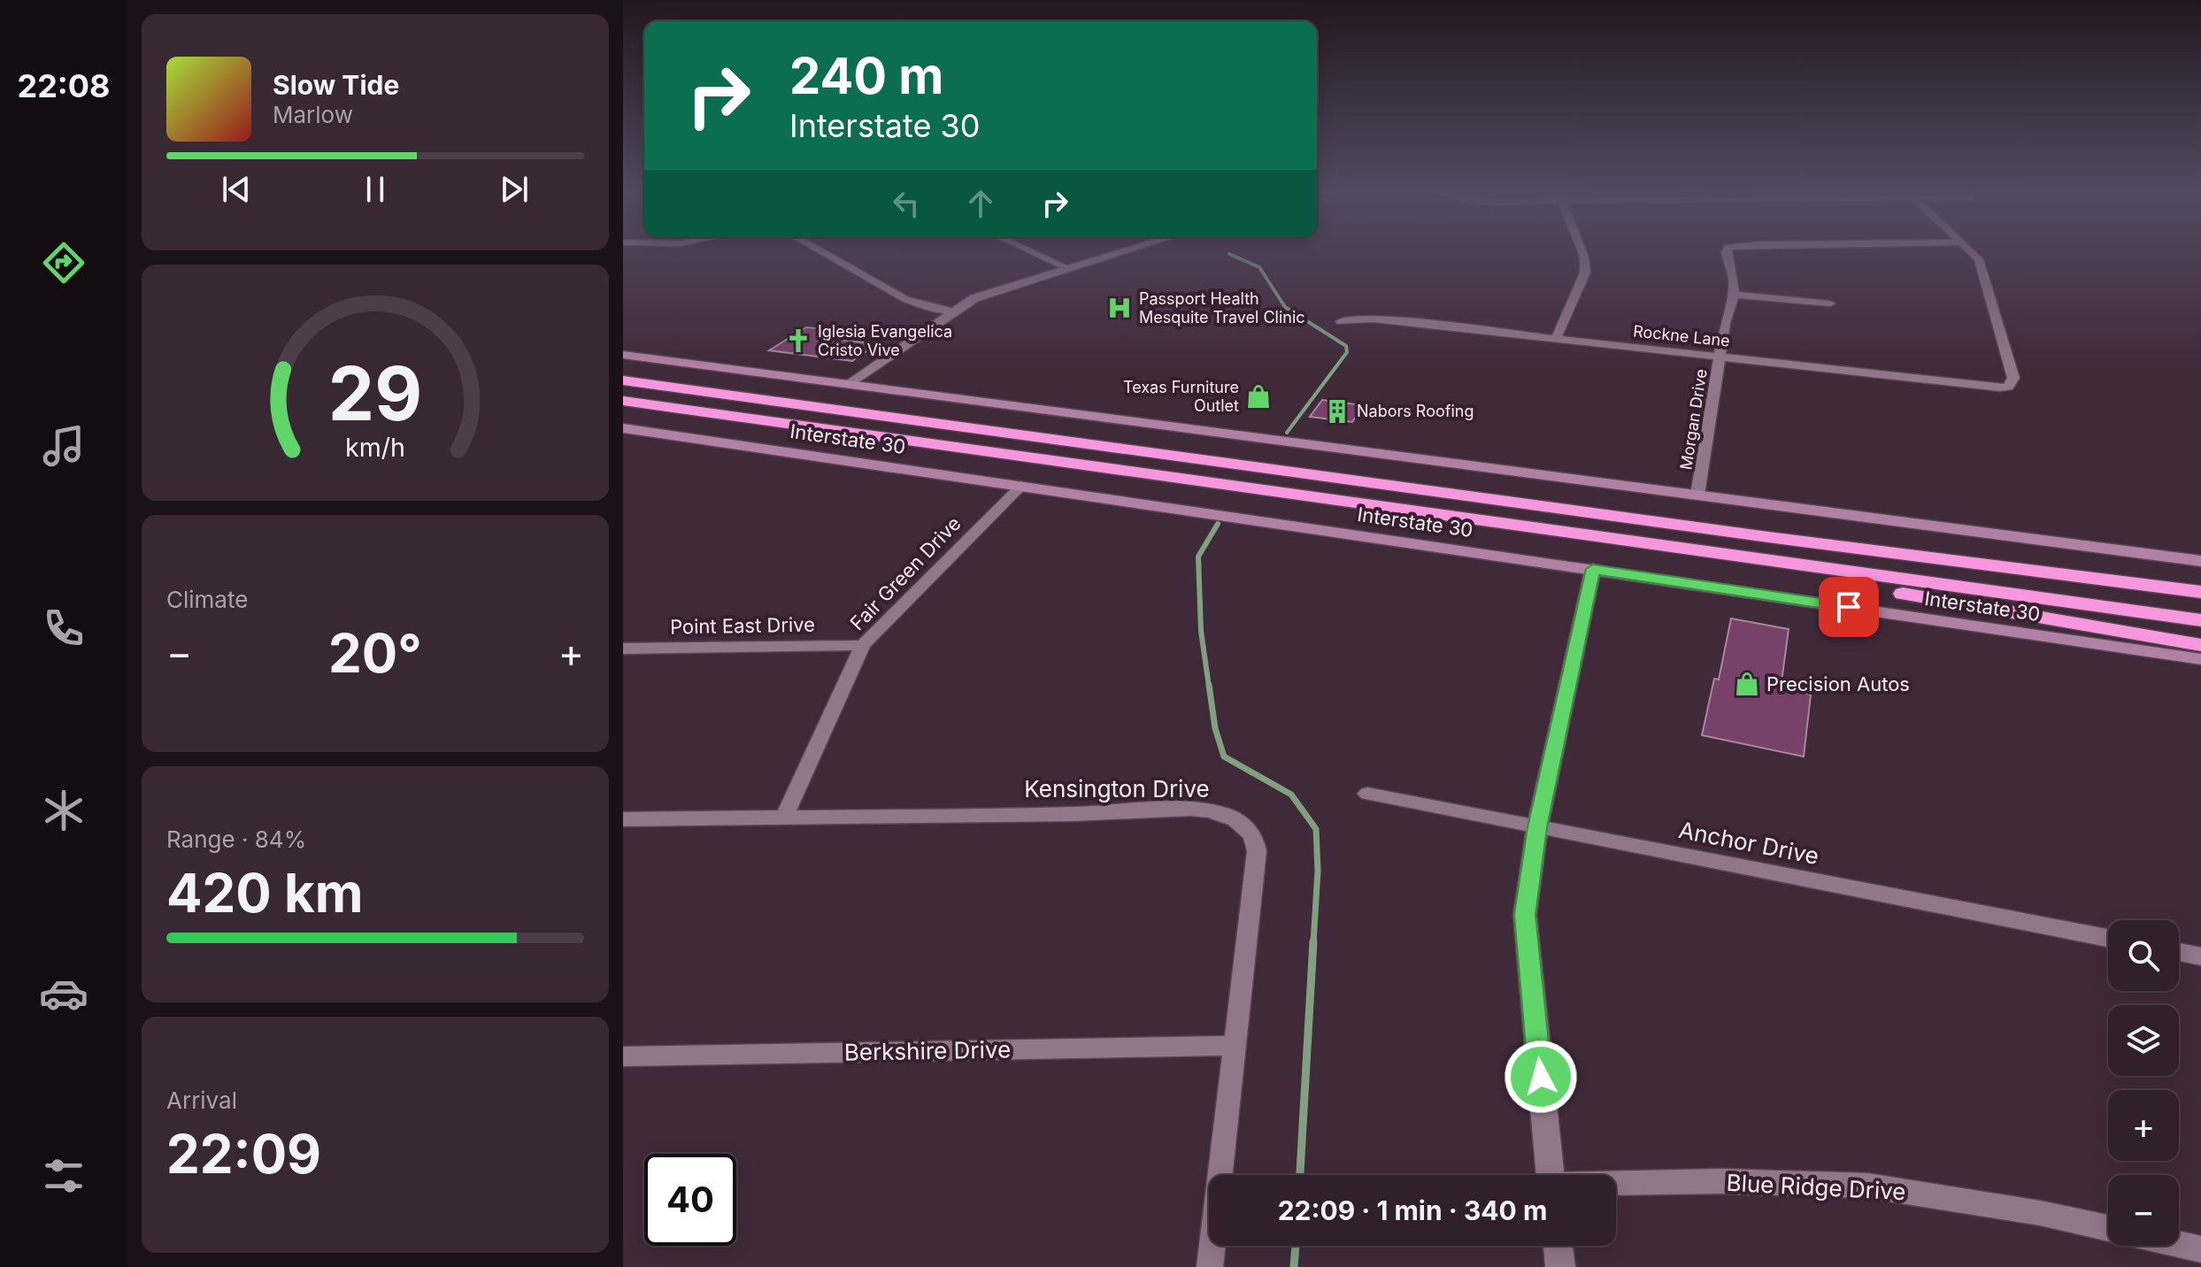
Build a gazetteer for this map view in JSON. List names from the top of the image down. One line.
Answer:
{"streets":{"main road":["Interstate 30"],"street":["Rockne Lane","Morgan Drive","Fair Green Drive","Point East Drive","Kensington Drive","Anchor Drive","Berkshire Drive","Blue Ridge Drive"]},"crossings":[["Rockne Lane","Morgan Drive"],["Interstate 30","Fair Green Drive"],["Fair Green Drive","Point East Drive"],["Fair Green Drive","Kensington Drive"],["Kensington Drive","Berkshire Drive"]],"places":{"hospital":["Passport Health Mesquite Travel Clinic"],"church":["Iglesia Evangelica Cristo Vive"],"shop":["Texas Furniture Outlet","Precision Autos"],"building":["Nabors Roofing"]},"page":{"tabs":"22:08","turn":["240 m","Interstate 30"],"song":["Slow Tide","Marlow"],"tile":["Climate",["Range · 84%","420 km"],["Arrival","22:09"]],"heat":["−","20°","+"],"map_buttons":["+","−"],"limit":"40","trip":"22:09 · 1 min · 340 m","gauge":["29","km/h"]}}
